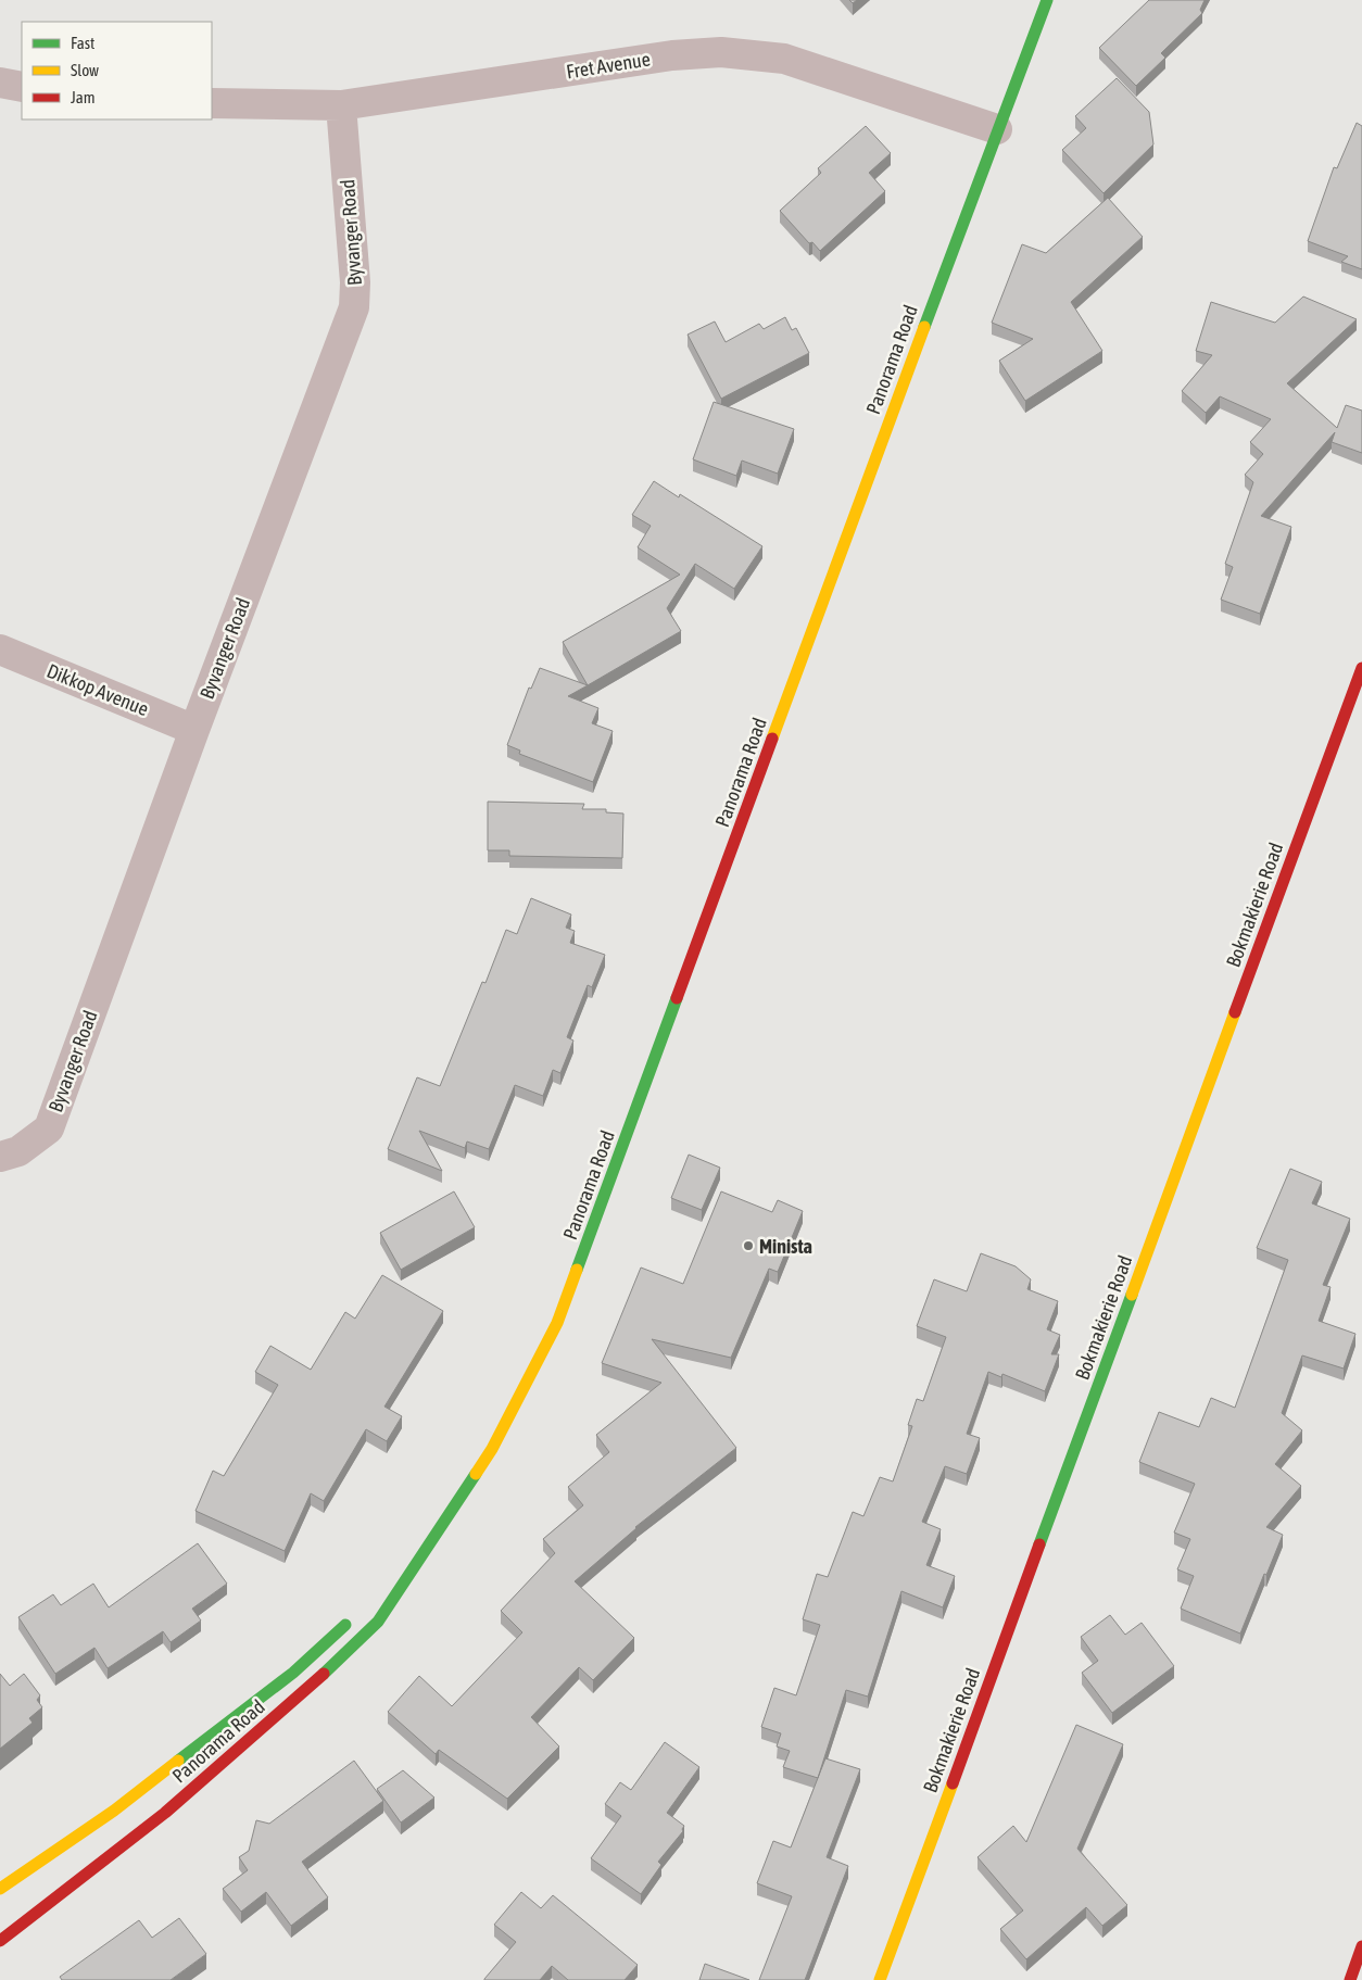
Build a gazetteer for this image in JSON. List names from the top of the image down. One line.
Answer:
{"streets":{"main road":["Panorama Road","Bokmakierie Road"],"street":["Fret Avenue","Byvanger Road","Dikkop Avenue"]},"crossings":[["Fret Avenue","Byvanger Road"],["Fret Avenue","Panorama Road"],["Byvanger Road","Dikkop Avenue"]],"places":["Minista"],"legend":["Fast","Slow","Jam"]}
